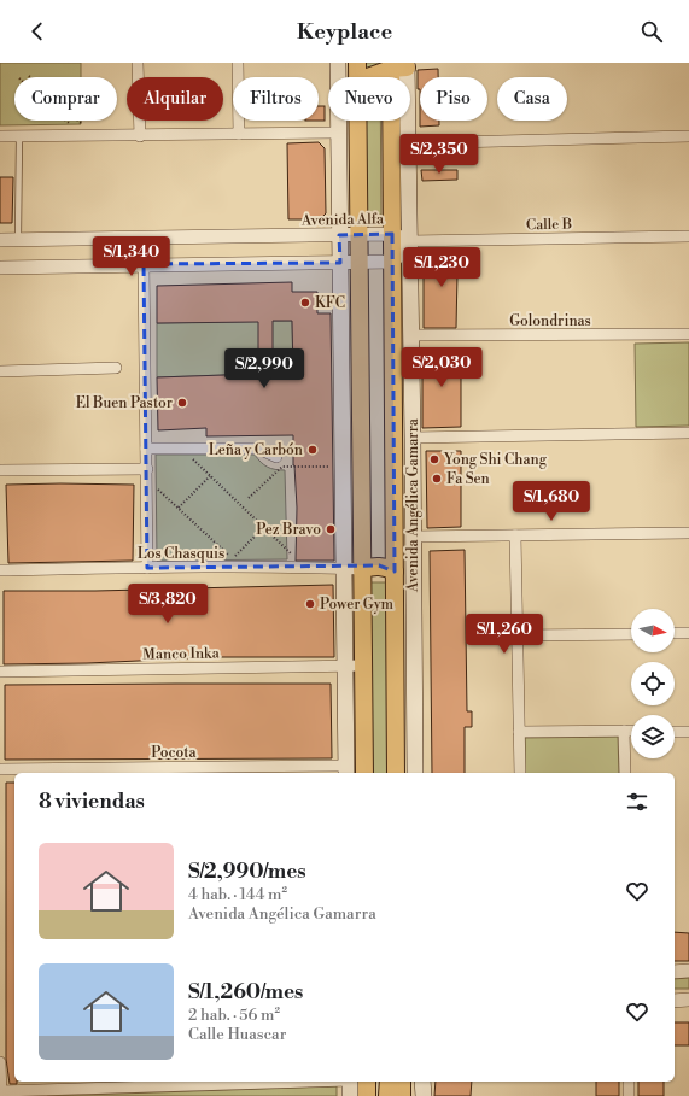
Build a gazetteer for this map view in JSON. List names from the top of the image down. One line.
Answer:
{"streets":{"main road":["Avenida Angélica Gamarra"],"street":["Avenida Alfa","Calle B","Golondrinas","Los Chasquis","Manco Inka","Pocota"]},"crossings":[["Avenida Alfa","Calle B"],["Avenida Alfa","Avenida Angélica Gamarra"],["Calle B","Avenida Angélica Gamarra"],["Golondrinas","Avenida Angélica Gamarra"]],"places":["KFC","El Buen Pastor","Leña y Carbón","Yong Shi Chang","Fa Sen","Pez Bravo","Power Gym"],"north":"right","page":{"header":"Keyplace","chip":["Comprar","Alquilar","Filtros","Nuevo","Piso","Casa"],"price":["S/2,350","S/1,340","S/1,230","S/2,030","S/2,990","S/1,680","S/3,820","S/1,260"],"heading":"8 viviendas","list":[{"name":"S/2,990/mes","note":"4 hab. · 144 m² · Avenida Angélica Gamarra"},{"name":"S/1,260/mes","note":"2 hab. · 56 m² · Calle Huascar"}]}}
